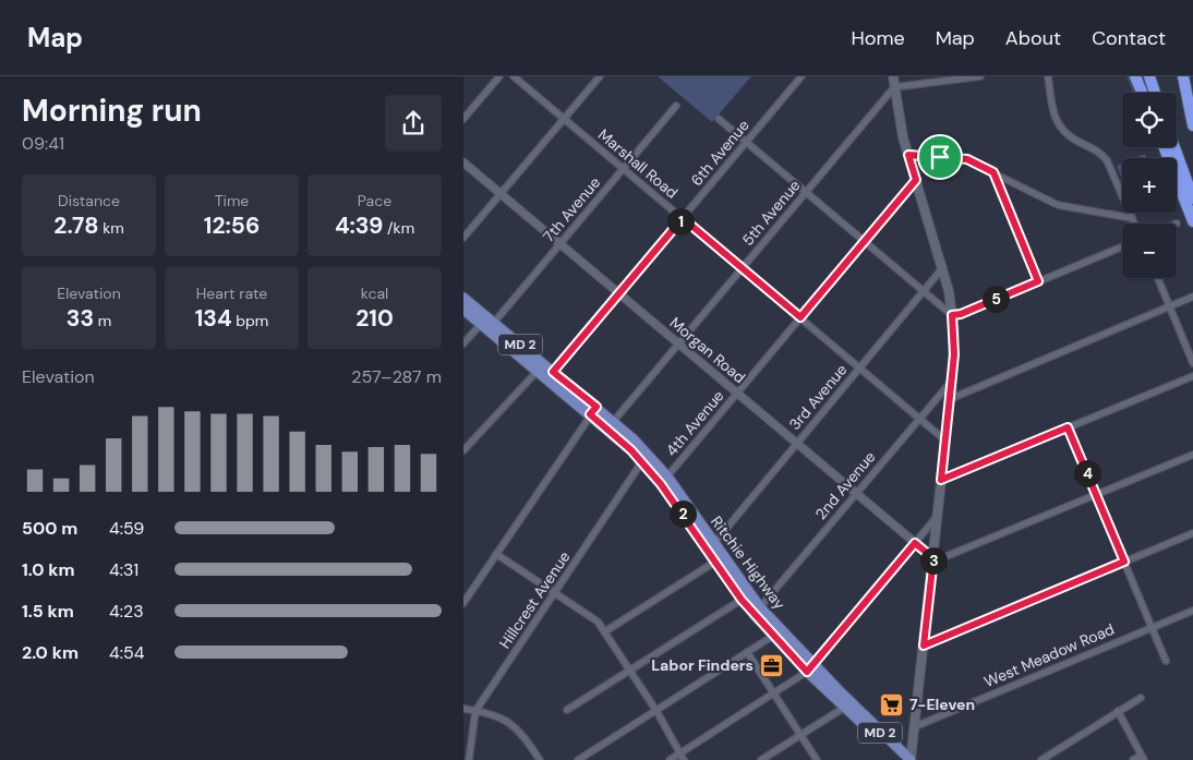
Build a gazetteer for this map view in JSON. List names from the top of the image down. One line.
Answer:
{"streets":{"main road":["MD 2","Ritchie Highway"],"street":["6th Avenue","Marshall Road","7th Avenue","5th Avenue","Morgan Road","3rd Avenue","4th Avenue","2nd Avenue","Hillcrest Avenue","West Meadow Road"]},"crossings":[["6th Avenue","Marshall Road"],["6th Avenue","Morgan Road"],["6th Avenue","Ritchie Highway"],["Marshall Road","7th Avenue"],["Marshall Road","5th Avenue"],["Marshall Road","3rd Avenue"],["Marshall Road","4th Avenue"],["Marshall Road","2nd Avenue"],["7th Avenue","Morgan Road"],["7th Avenue","Ritchie Highway"],["5th Avenue","Morgan Road"],["5th Avenue","Ritchie Highway"],["Morgan Road","3rd Avenue"],["Morgan Road","4th Avenue"],["Morgan Road","2nd Avenue"],["3rd Avenue","Ritchie Highway"],["4th Avenue","Ritchie Highway"],["2nd Avenue","Ritchie Highway"],["Ritchie Highway","Hillcrest Avenue"]],"places":{"office":["Labor Finders"],"supermarket":["7-Eleven"]},"page":{"header":"Map","nav":["Home","Map","About","Contact"],"heading":["Morning run","09:41"],"map_buttons":["+","−"],"stats":[["Distance","2.78 km"],["Time","12:56"],["Pace","4:39 /km"],["Elevation","33 m"],["Heart rate","134 bpm"],["kcal","210"]],"pins":["1","5","4","2","3"],"chart":["Elevation","257–287 m"],"list":[{"name":"500 m","note":"4:59"},{"name":"1.0 km","note":"4:31"},{"name":"1.5 km","note":"4:23"},{"name":"2.0 km","note":"4:54"}]}}
